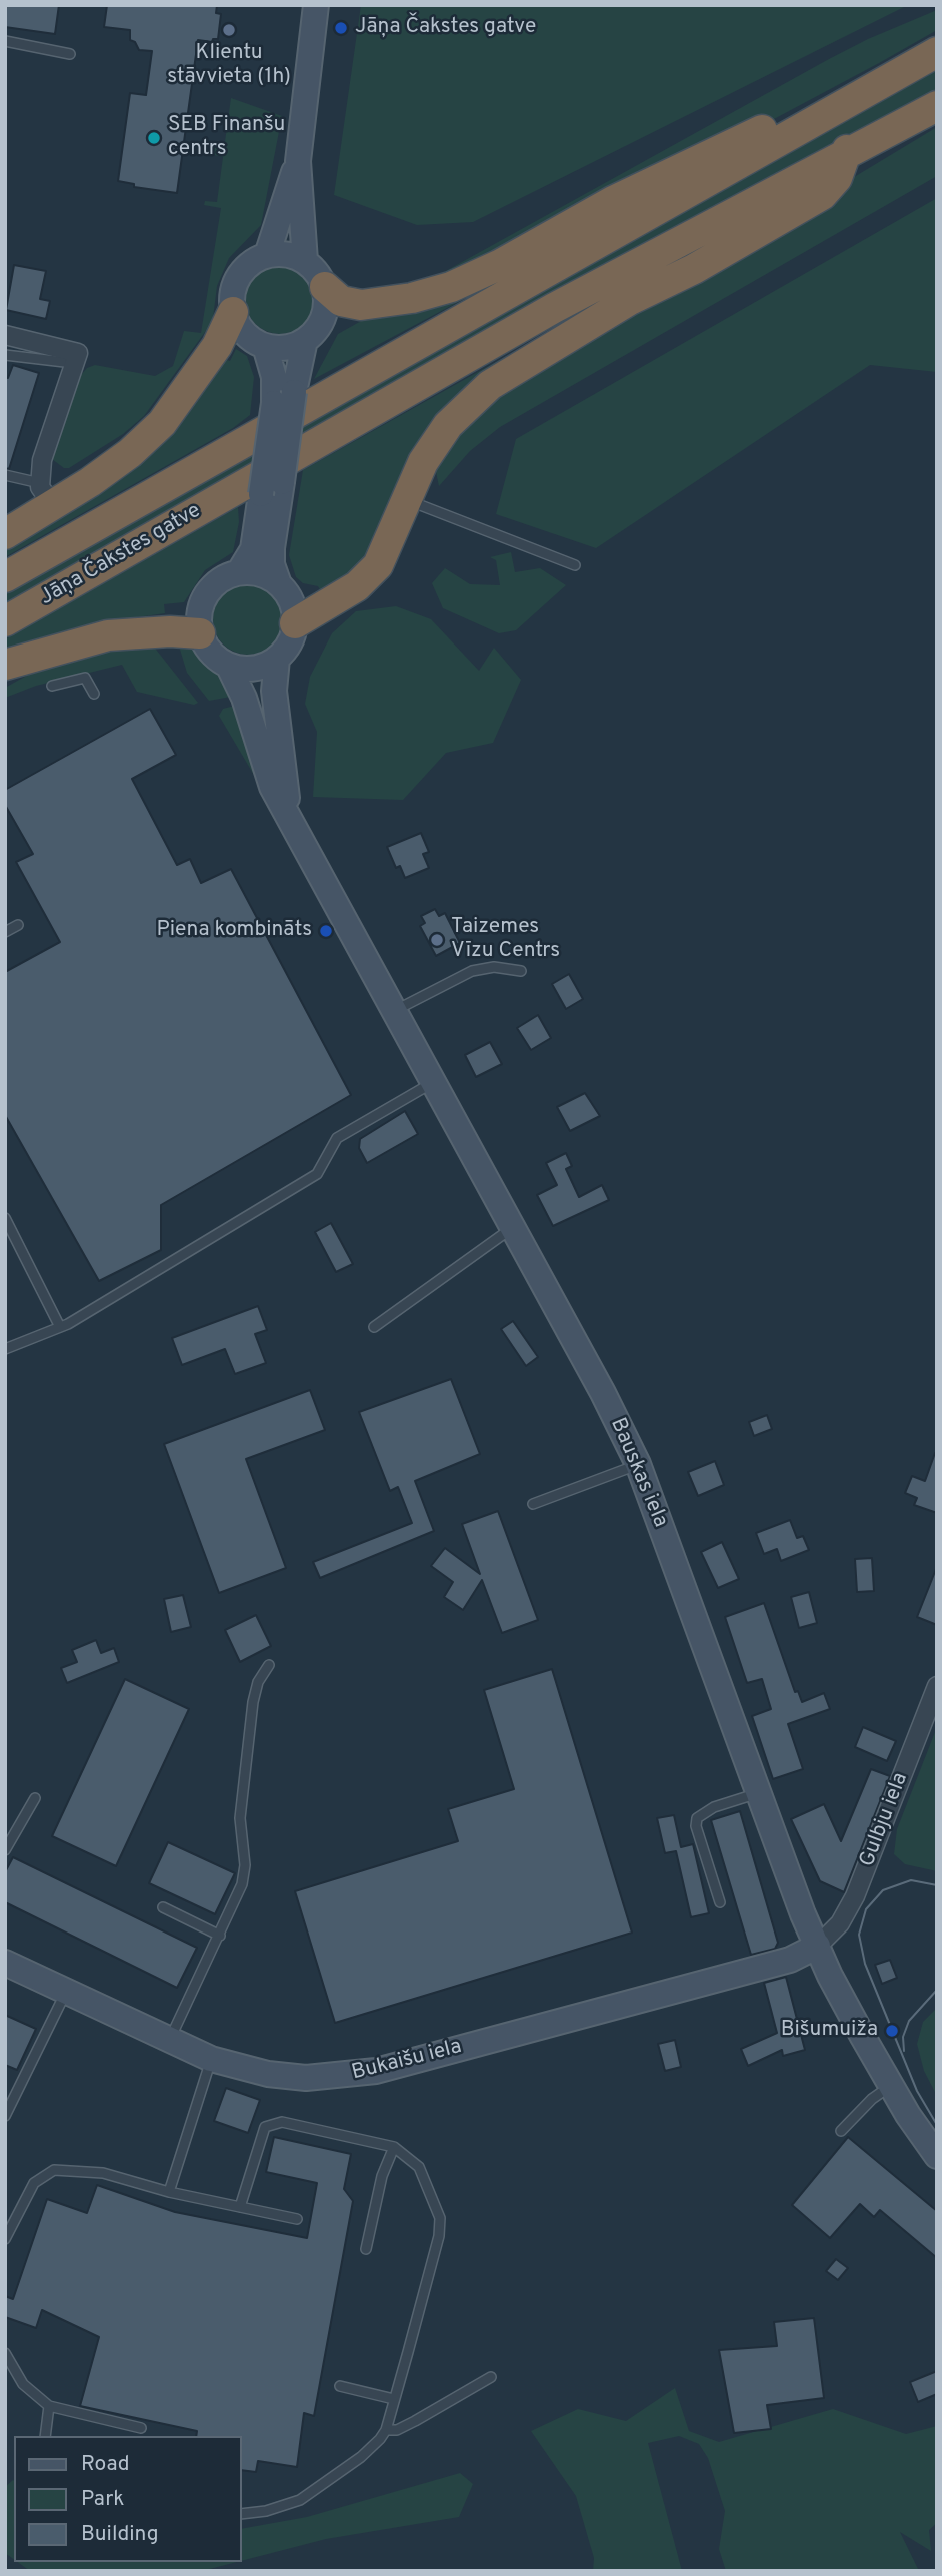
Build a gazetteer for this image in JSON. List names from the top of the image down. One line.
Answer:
{"streets":{"highway":["Jāņa Čakstes gatve"],"street":["Bauskas iela","Gulbju iela","Bukaišu iela"]},"crossings":[["Bauskas iela","Gulbju iela"],["Bauskas iela","Bukaišu iela"],["Gulbju iela","Bukaišu iela"]],"places":["Jāņa Čakstes gatve","Klientu stāvvieta (1h)","SEB Finanšu centrs","Piena kombināts","Taizemes Vīzu Centrs","Bišumuiža"],"legend":["Road","Park","Building"]}
